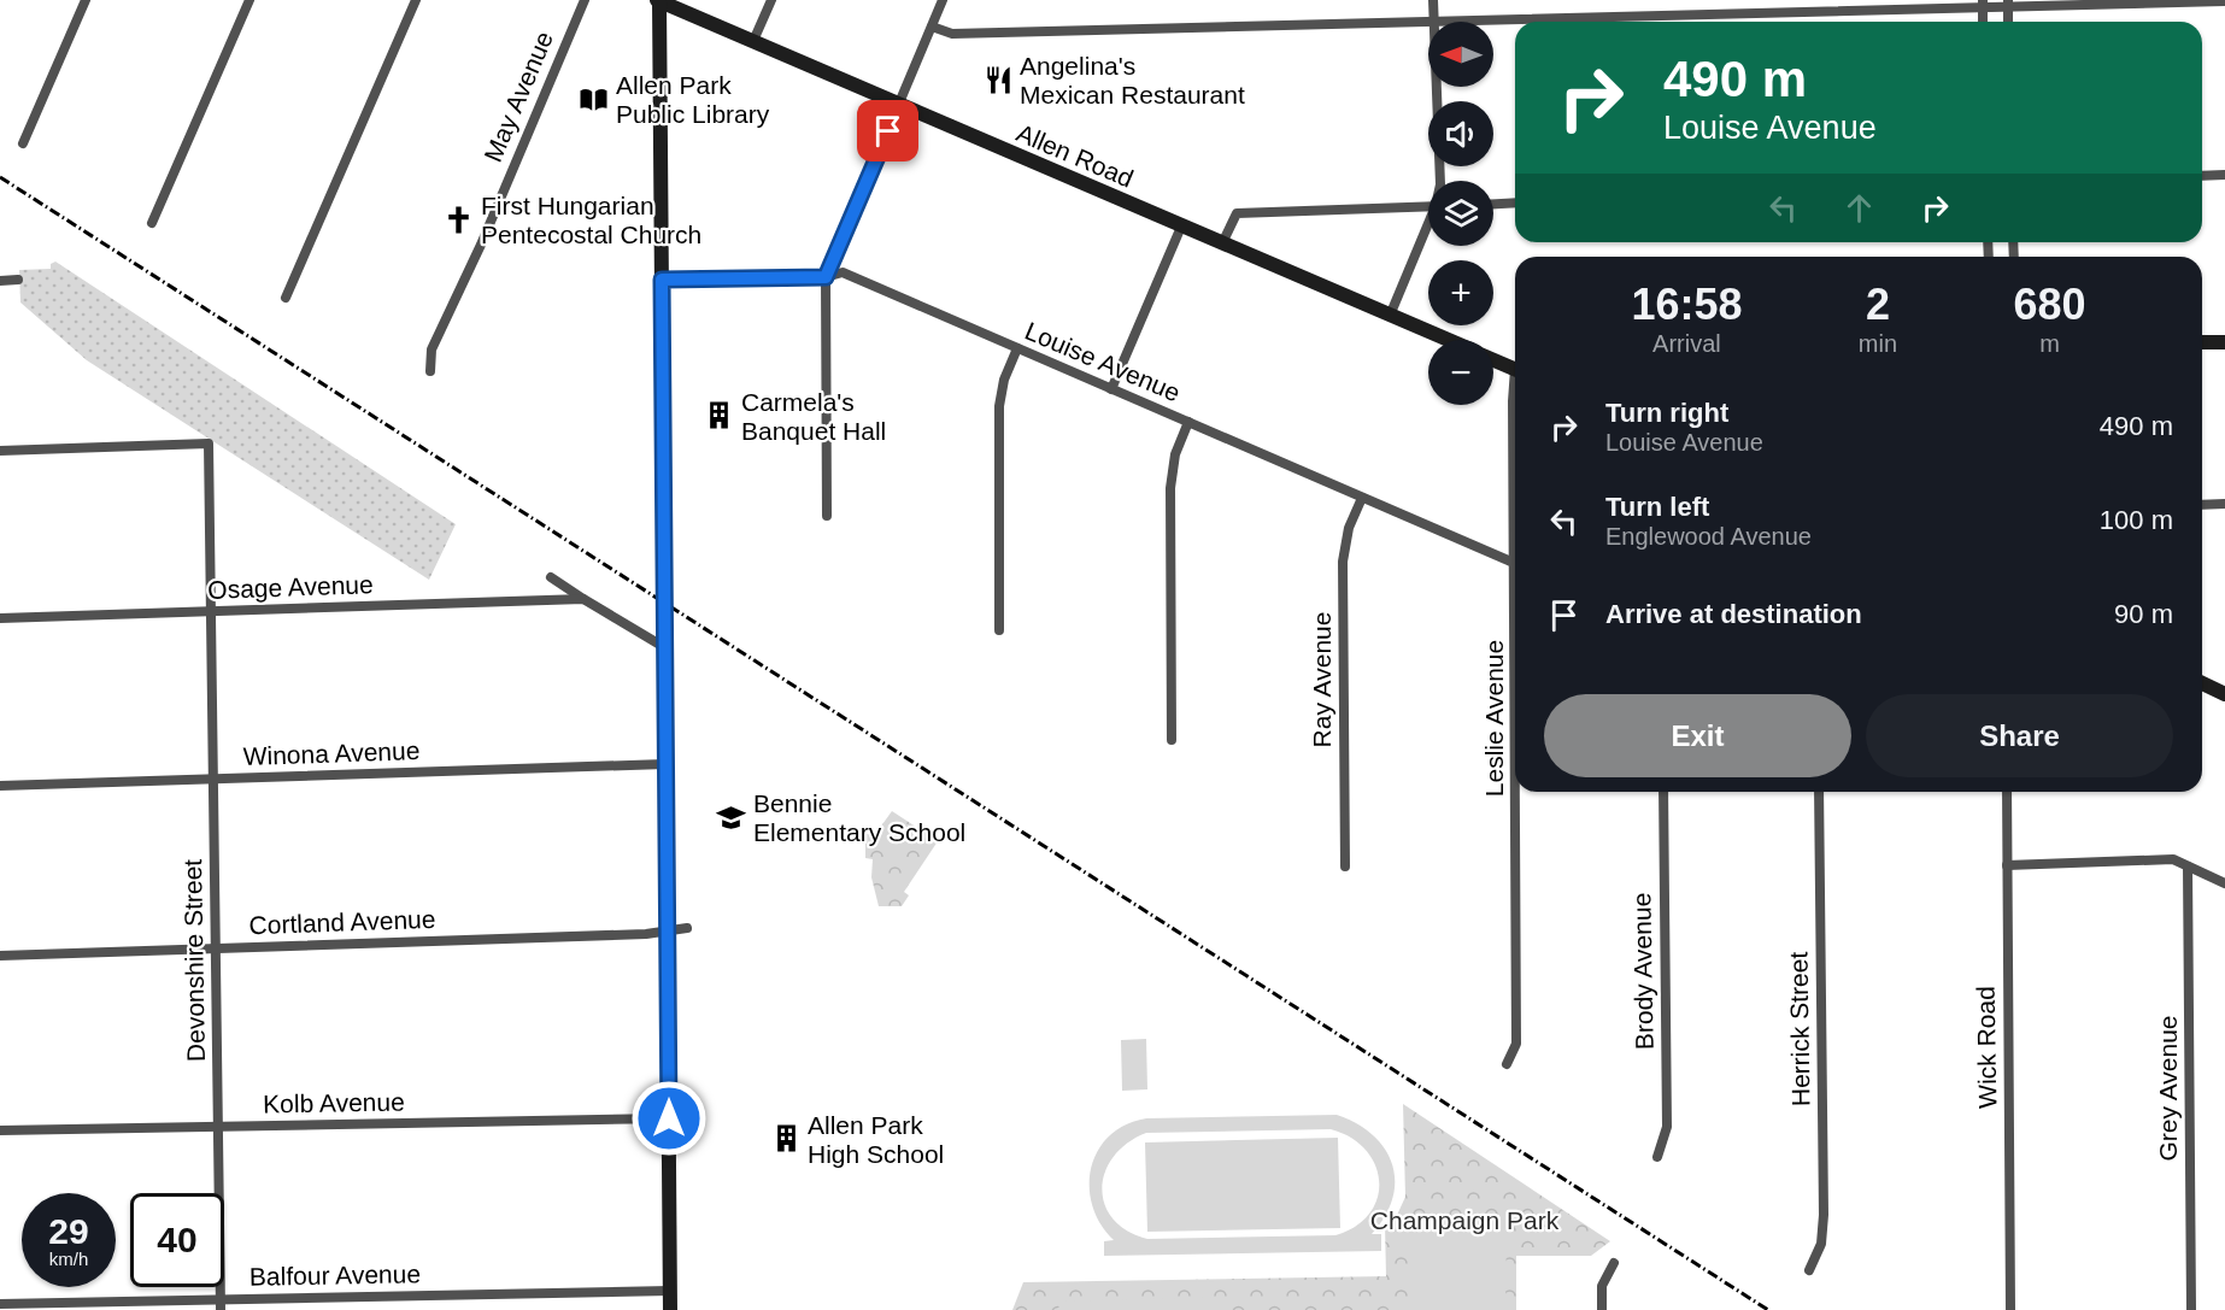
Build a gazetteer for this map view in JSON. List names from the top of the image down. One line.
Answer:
{"streets":{"street":["May Avenue","Allen Road","Louise Avenue","Osage Avenue","Ray Avenue","Leslie Avenue","Winona Avenue","Cortland Avenue","Devonshire Street","Brody Avenue","Herrick Street","Wick Road","Grey Avenue","Kolb Avenue","Balfour Avenue"]},"crossings":[["Louise Avenue","Ray Avenue"],["Louise Avenue","Leslie Avenue"],["Osage Avenue","Devonshire Street"],["Winona Avenue","Devonshire Street"],["Cortland Avenue","Devonshire Street"],["Devonshire Street","Kolb Avenue"],["Devonshire Street","Balfour Avenue"]],"parks":["Champaign Park"],"places":{"restaurant":["Angelina's Mexican Restaurant"],"library":["Allen Park Public Library"],"church":["First Hungarian Pentecostal Church"],"building":["Carmela's Banquet Hall","Allen Park High School"],"school or university":["Bennie Elementary School"]},"north":"left","page":{"map_buttons":["+","−"],"turn":["490 m","Louise Avenue"],"eta":["16:58","Arrival","2","min","680","m"],"list":[{"name":"Turn right","note":"Louise Avenue","value":"490 m"},{"name":"Turn left","note":"Englewood Avenue","value":"100 m"},{"name":"Arrive at destination","value":"90 m"}],"buttons":["Exit","Share"],"speed":"29 km/h","limit":"40"}}
